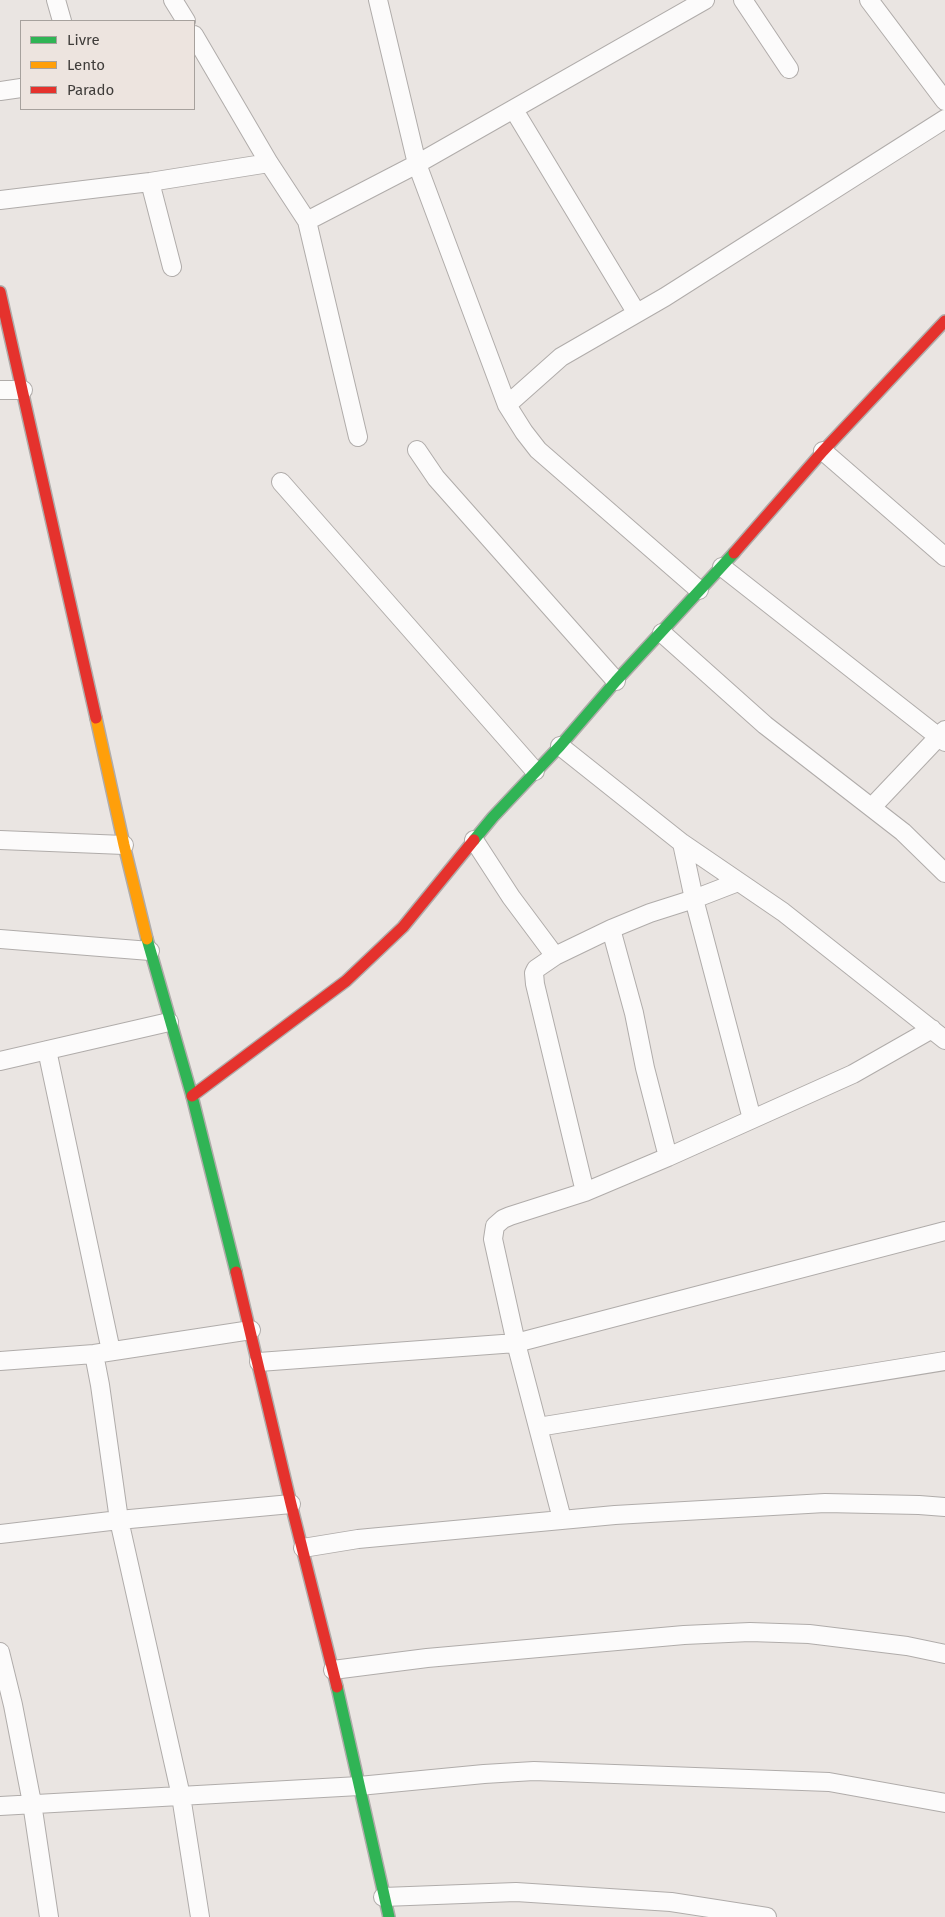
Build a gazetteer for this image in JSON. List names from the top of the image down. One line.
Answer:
{"legend":["Livre","Lento","Parado"]}
